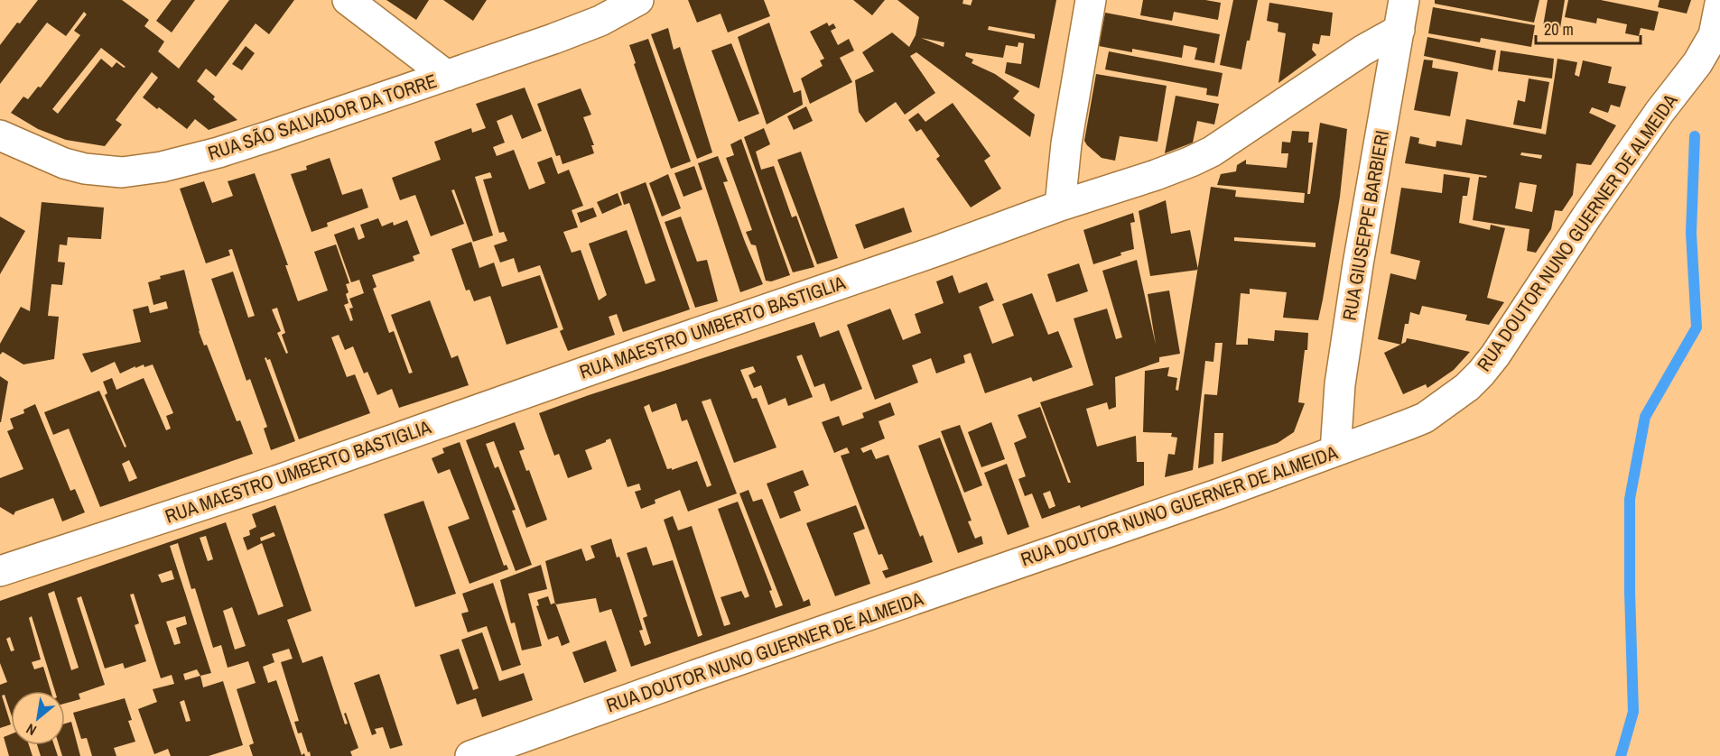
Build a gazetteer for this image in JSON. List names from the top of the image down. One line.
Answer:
{"streets":{"street":["RUA SÃO SALVADOR DA TORRE","RUA GIUSEPPE BARBIERI","RUA DOUTOR NUNO GUERNER DE ALMEIDA","RUA MAESTRO UMBERTO BASTIGLIA"]},"crossings":[["RUA GIUSEPPE BARBIERI","RUA DOUTOR NUNO GUERNER DE ALMEIDA"],["RUA GIUSEPPE BARBIERI","RUA MAESTRO UMBERTO BASTIGLIA"]],"scale_bar":"20 m","north":"bottom left"}
